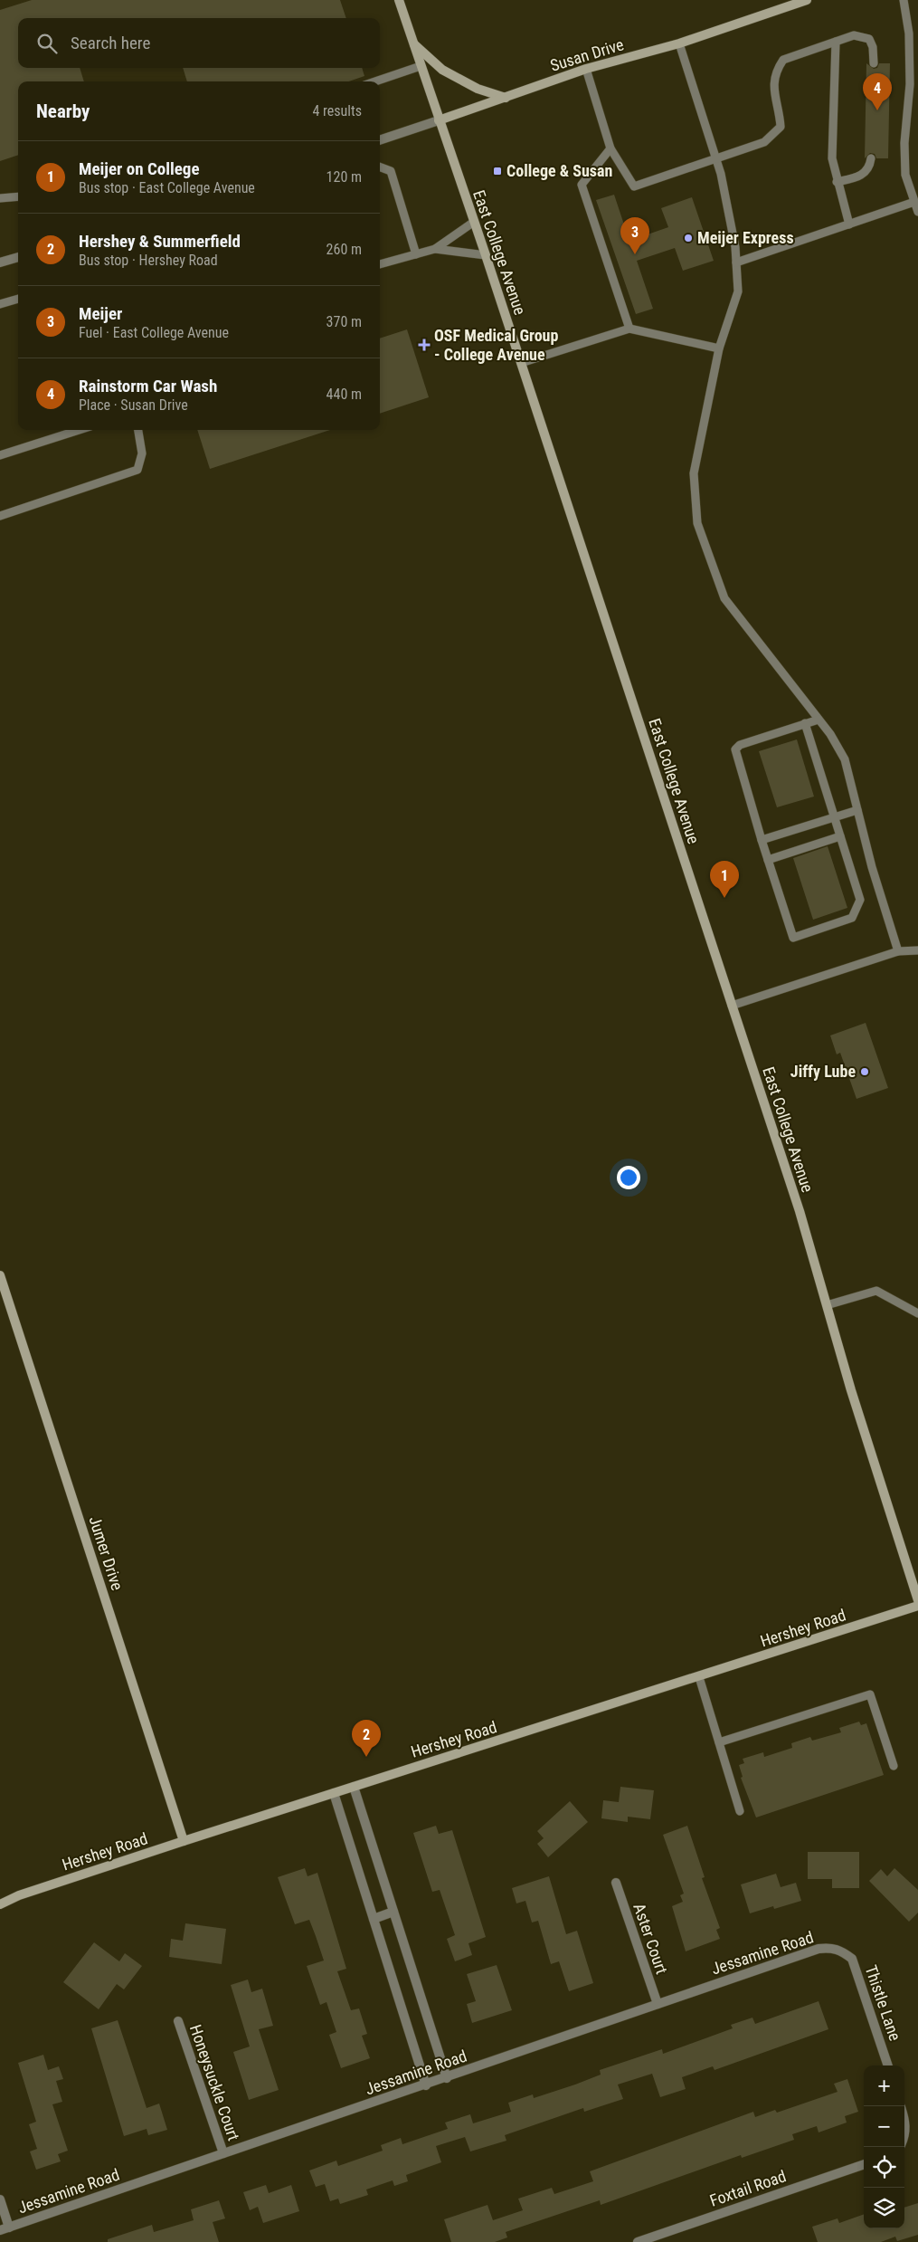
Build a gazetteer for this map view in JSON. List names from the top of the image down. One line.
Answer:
{"streets":{"main road":["Susan Drive","East College Avenue","Jumer Drive","Hershey Road"],"street":["Aster Court","Jessamine Road","Thistle Lane","Honeysuckle Court","Foxtail Road"]},"crossings":[["Susan Drive","East College Avenue"],["Jumer Drive","Hershey Road"],["Aster Court","Jessamine Road"],["Jessamine Road","Thistle Lane"],["Jessamine Road","Honeysuckle Court"]],"places":{"transit":["College & Susan"],"other":["Meijer Express","Jiffy Lube"],"health":["OSF Medical Group - College Avenue"]},"page":{"search":"Search here","pins":["4","3","1","2"],"heading":["Nearby","4 results"],"list":[{"mark":"1","name":"Meijer on College","note":"Bus stop · East College Avenue","value":"120 m"},{"mark":"2","name":"Hershey & Summerfield","note":"Bus stop · Hershey Road","value":"260 m"},{"mark":"3","name":"Meijer","note":"Fuel · East College Avenue","value":"370 m"},{"mark":"4","name":"Rainstorm Car Wash","note":"Place · Susan Drive","value":"440 m"}],"map_buttons":["+","−"]}}
